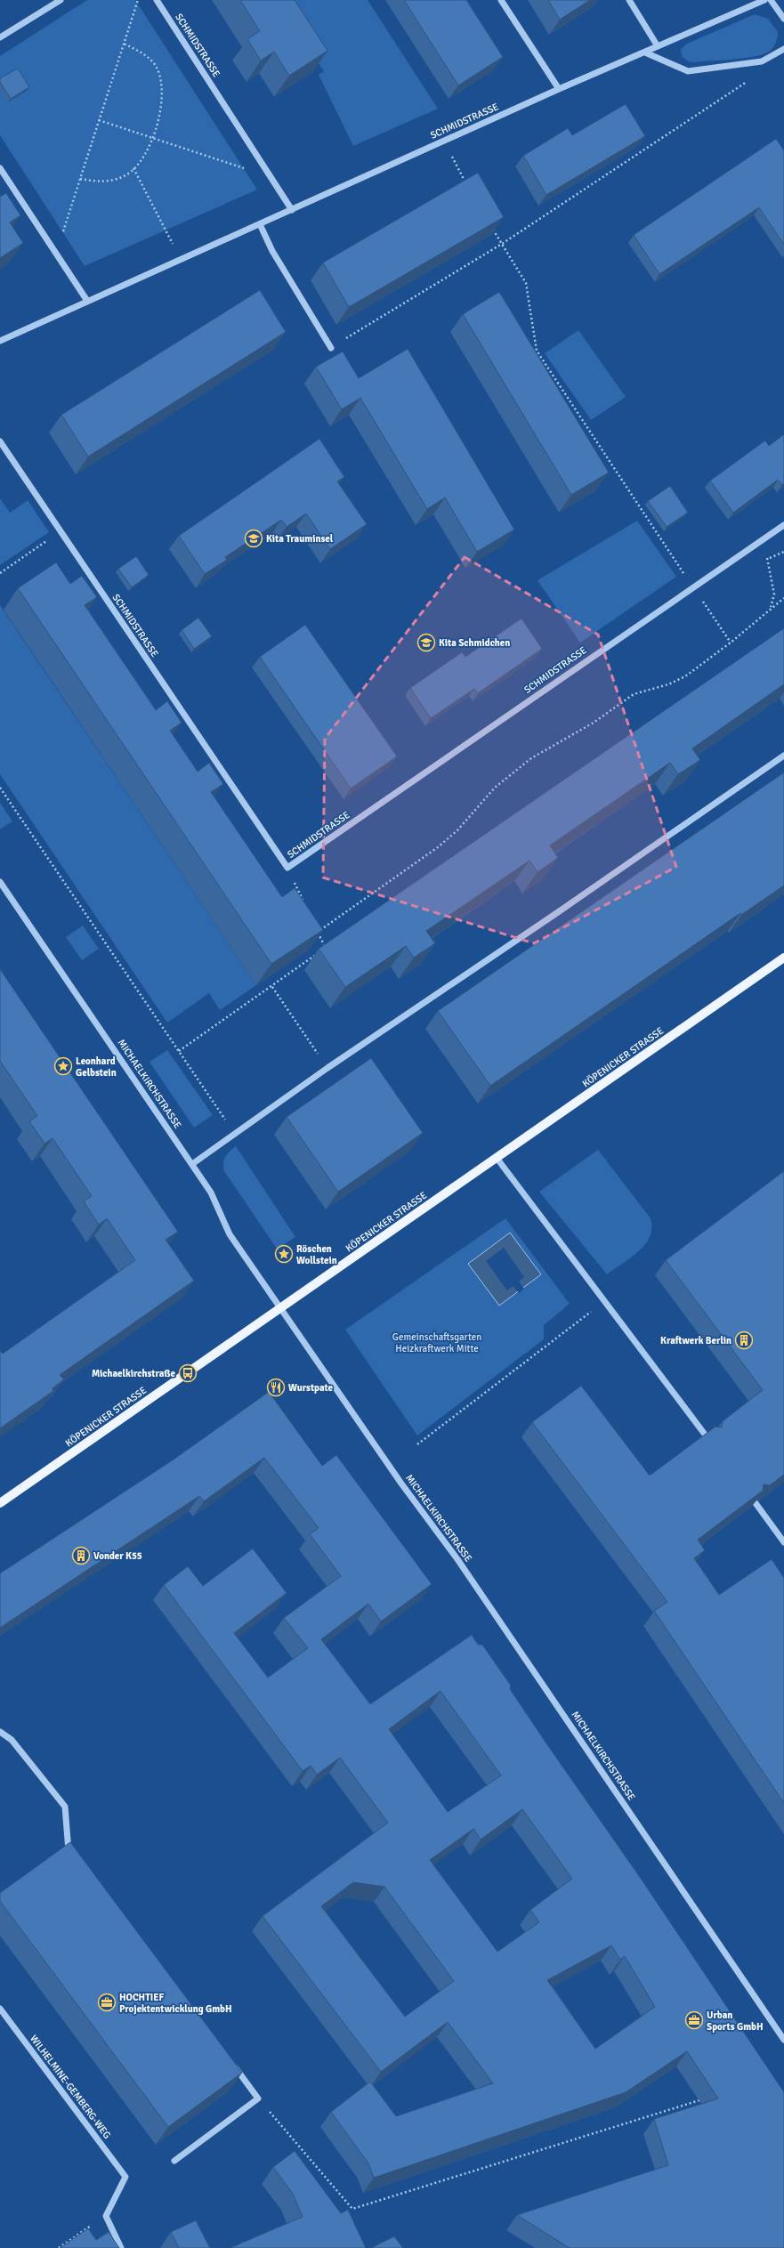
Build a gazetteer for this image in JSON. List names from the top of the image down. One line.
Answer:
{"streets":{"main road":["KÖPENICKER STRASSE"],"street":["SCHMIDSTRASSE","MICHAELKIRCHSTRASSE","WILHELMINE-GEMBERG-WEG"]},"crossings":[["KÖPENICKER STRASSE","MICHAELKIRCHSTRASSE"]],"parks":["Gemeinschaftsgarten Heizkraftwerk Mitte"],"places":{"school or university":["Kita Trauminsel","Kita Schmidchen"],"place":["Leonhard Gelbstein","Röschen Wollstein"],"building":["Kraftwerk Berlin","Vonder K55"],"bus stop":["Michaelkirchstraße"],"restaurant":["Wurstpate"],"office":["HOCHTIEF Projektentwicklung GmbH","Urban Sports GmbH"]}}
